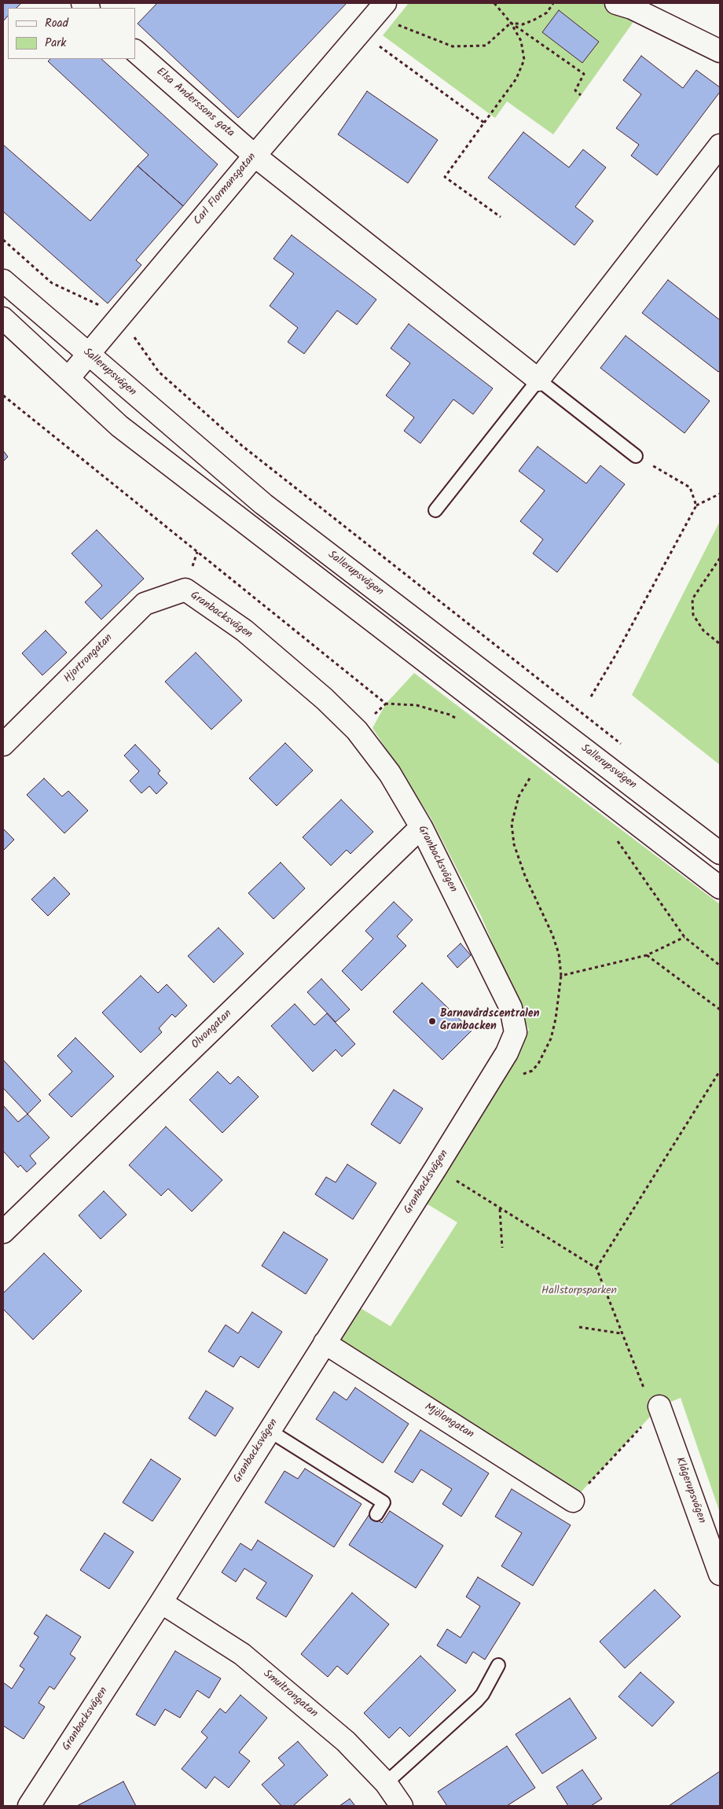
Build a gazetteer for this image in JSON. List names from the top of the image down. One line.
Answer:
{"streets":{"street":["Elsa Anderssons gata","Carl Flormansgatan","Sallerupsvägen","Granbacksvägen","Hjortrongatan","Olvongatan","Mjölongatan","Klågerupsvägen","Smultrongatan"]},"crossings":[["Elsa Anderssons gata","Carl Flormansgatan"],["Carl Flormansgatan","Sallerupsvägen"],["Granbacksvägen","Hjortrongatan"],["Granbacksvägen","Olvongatan"],["Granbacksvägen","Mjölongatan"],["Granbacksvägen","Smultrongatan"]],"parks":["Hallstorpsparken"],"places":["Barnavårdscentralen Granbacken"],"legend":["Road","Park"]}
